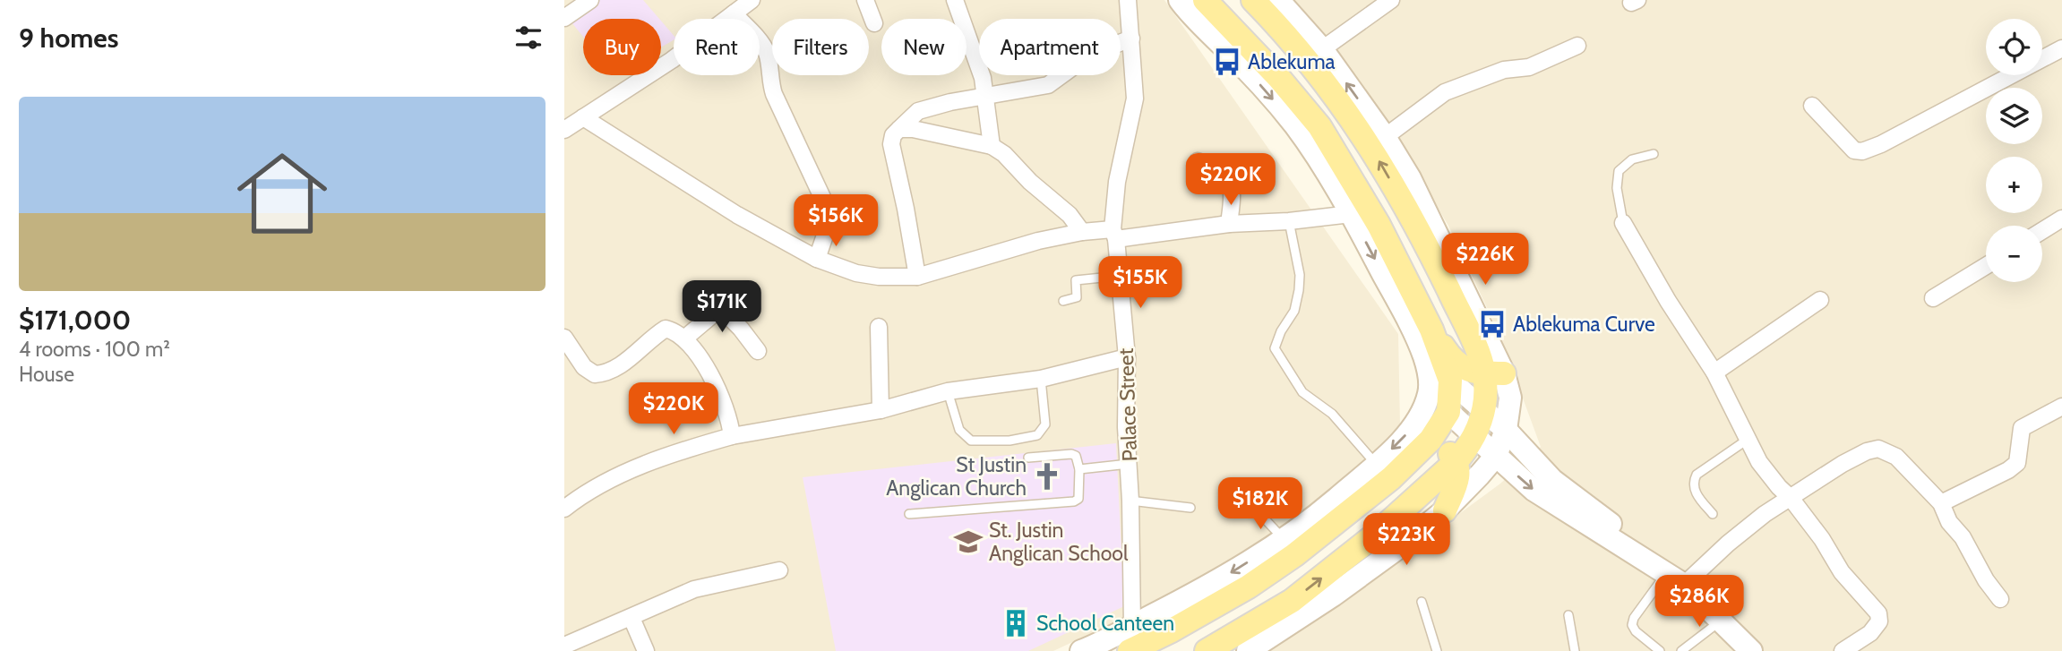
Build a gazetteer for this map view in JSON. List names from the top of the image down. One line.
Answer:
{"streets":{"street":["Palace Street"]},"places":{"bus stop":["Ablekuma","Ablekuma Curve"],"church":["St Justin Anglican Church"],"school or university":["St. Justin Anglican School"],"building":["School Canteen"]},"page":{"heading":"9 homes","map_buttons":["+","−"],"chip":["Buy","Rent","Filters","New","Apartment"],"list":[{"name":"$171,000","note":"4 rooms · 100 m² · House"}],"price":["$220K","$156K","$226K","$155K","$171K","$220K","$182K","$223K","$286K"]}}
